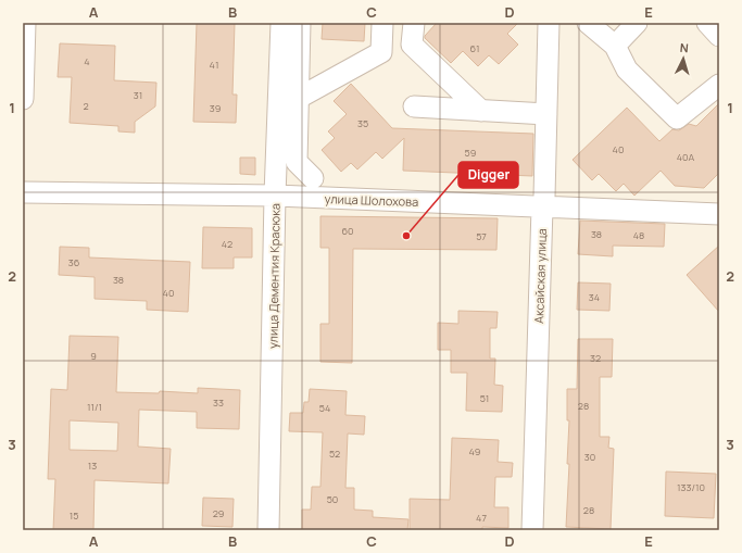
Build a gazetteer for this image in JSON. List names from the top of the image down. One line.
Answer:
{"streets":{"street":["улица Шолохова","улица Дементия Красюка","Аксайская улица"]},"crossings":[["улица Шолохова","улица Дементия Красюка"],["улица Шолохова","Аксайская улица"]],"places":["Digger"],"house_numbers":["61","4","41","31","2","39","35","40","59","40А","60","38","48","57","42","36","38","40","34","9","32","51","33","28","11/1","54","49","52","30","13","133/10","50","28","29","15","47"],"north":"top","grid":{"columns":["A","B","C","D","E"],"rows":["1","2","3"]}}
